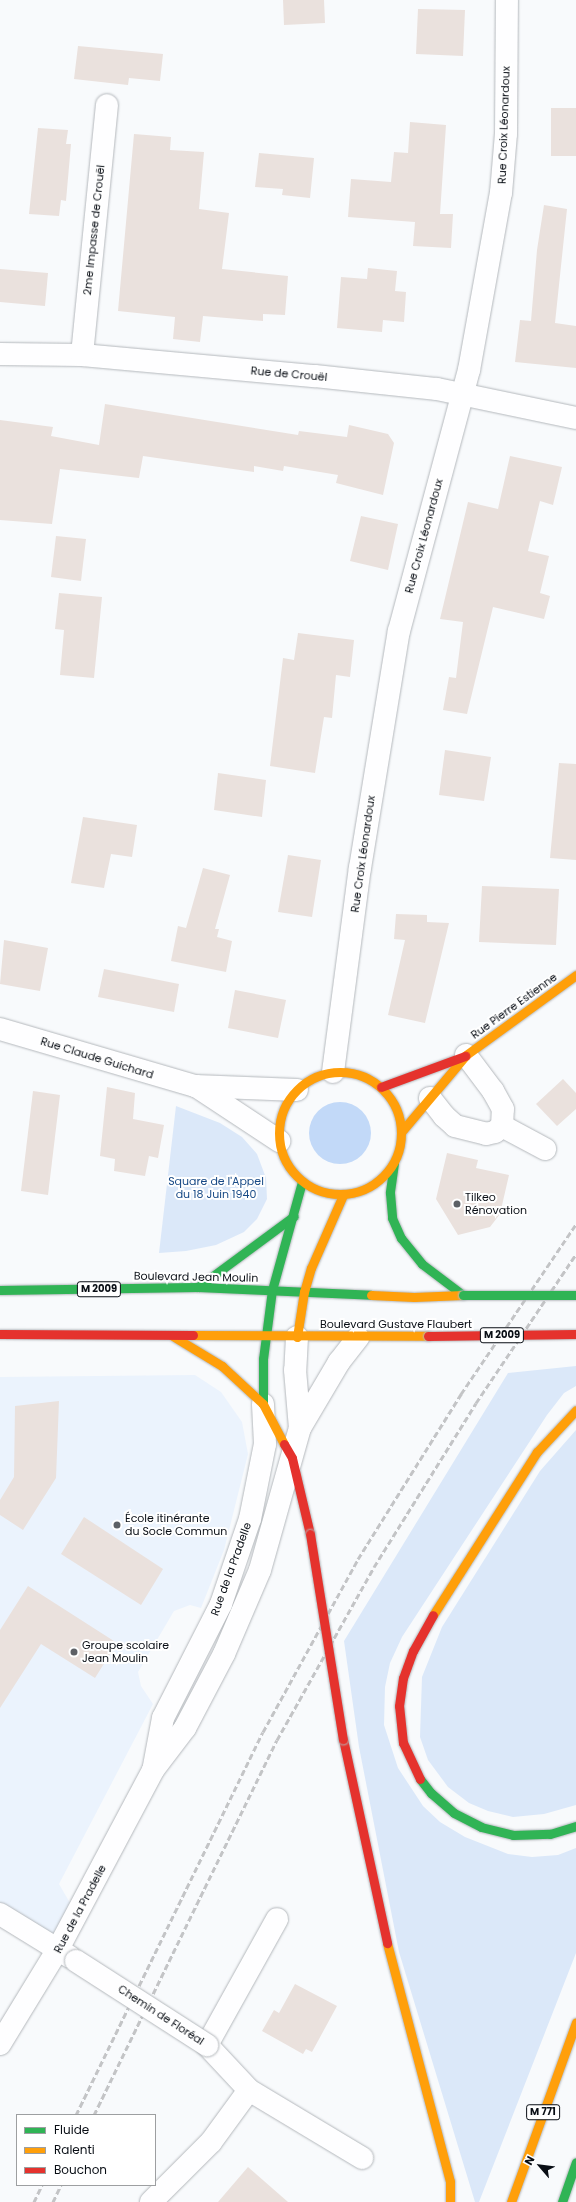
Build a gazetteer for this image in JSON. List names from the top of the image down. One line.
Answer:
{"streets":{"main road":["Rue Pierre Estienne","Boulevard Jean Moulin","M 2009","Boulevard Gustave Flaubert","M 771"],"street":["Rue Croix Léonardoux","2me Impasse de Crouël","Rue de Crouël","Rue Claude Guichard","Rue de la Pradelle","Chemin de Floréal"]},"crossings":[["Rue Croix Léonardoux","Rue de Crouël"],["Rue Croix Léonardoux","Rue Pierre Estienne"],["Rue Croix Léonardoux","Rue Claude Guichard"],["2me Impasse de Crouël","Rue de Crouël"],["Rue Pierre Estienne","Rue Claude Guichard"],["Boulevard Jean Moulin","M 2009"],["M 2009","Boulevard Gustave Flaubert"],["Rue de la Pradelle","Chemin de Floréal"]],"parks":["Square de l'Appel du 18 Juin 1940"],"places":["Tilkeo Rénovation","École itinérante du Socle Commun","Groupe scolaire Jean Moulin"],"legend":["Fluide","Ralenti","Bouchon"],"north":"top left"}
